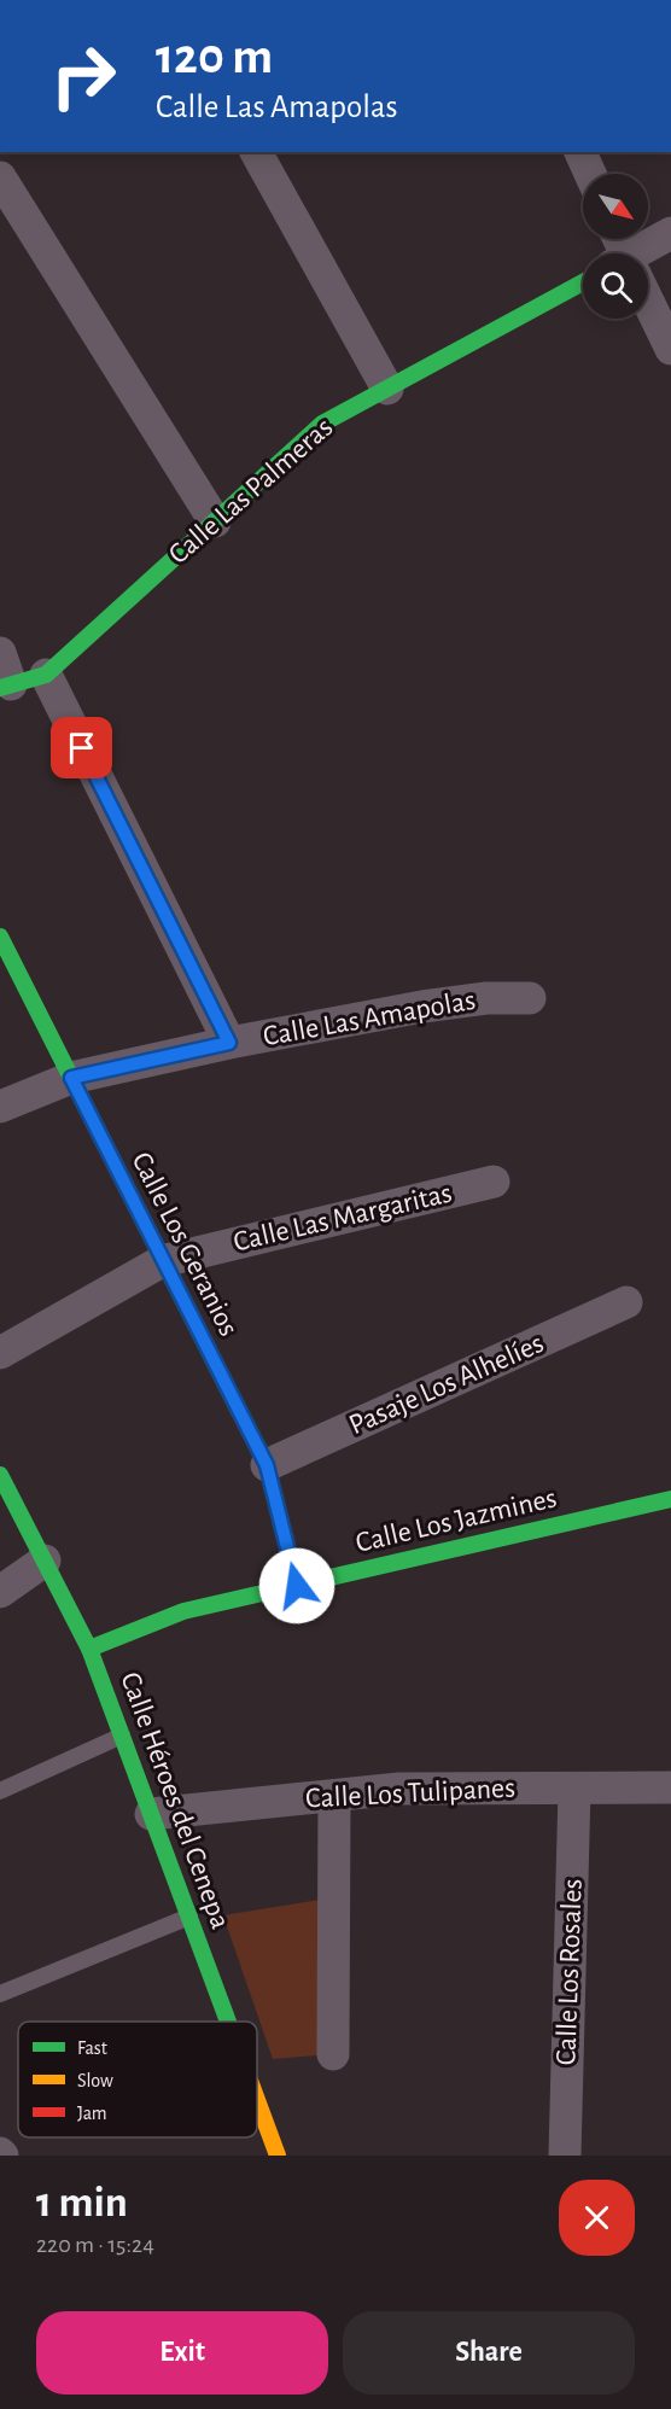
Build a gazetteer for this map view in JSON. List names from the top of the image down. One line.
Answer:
{"streets":{"street":["Calle Las Palmeras","Calle Las Amapolas","Calle Las Margaritas","Calle Los Geranios","Pasaje Los Alhelíes","Calle Los Jazmines","Calle Los Tulipanes","Calle Héroes del Cenepa","Calle Los Rosales"]},"crossings":[["Calle Las Amapolas","Calle Los Geranios"],["Calle Las Margaritas","Calle Los Geranios"],["Calle Los Geranios","Pasaje Los Alhelíes"],["Calle Los Geranios","Calle Los Jazmines"],["Calle Los Jazmines","Calle Héroes del Cenepa"],["Calle Los Tulipanes","Calle Héroes del Cenepa"],["Calle Los Tulipanes","Calle Los Rosales"]],"legend":["Fast","Slow","Jam"],"north":"bottom right","page":{"turn":["120 m","Calle Las Amapolas"],"heading":["1 min","220 m · 15:24"],"buttons":["Exit","Share"]}}
